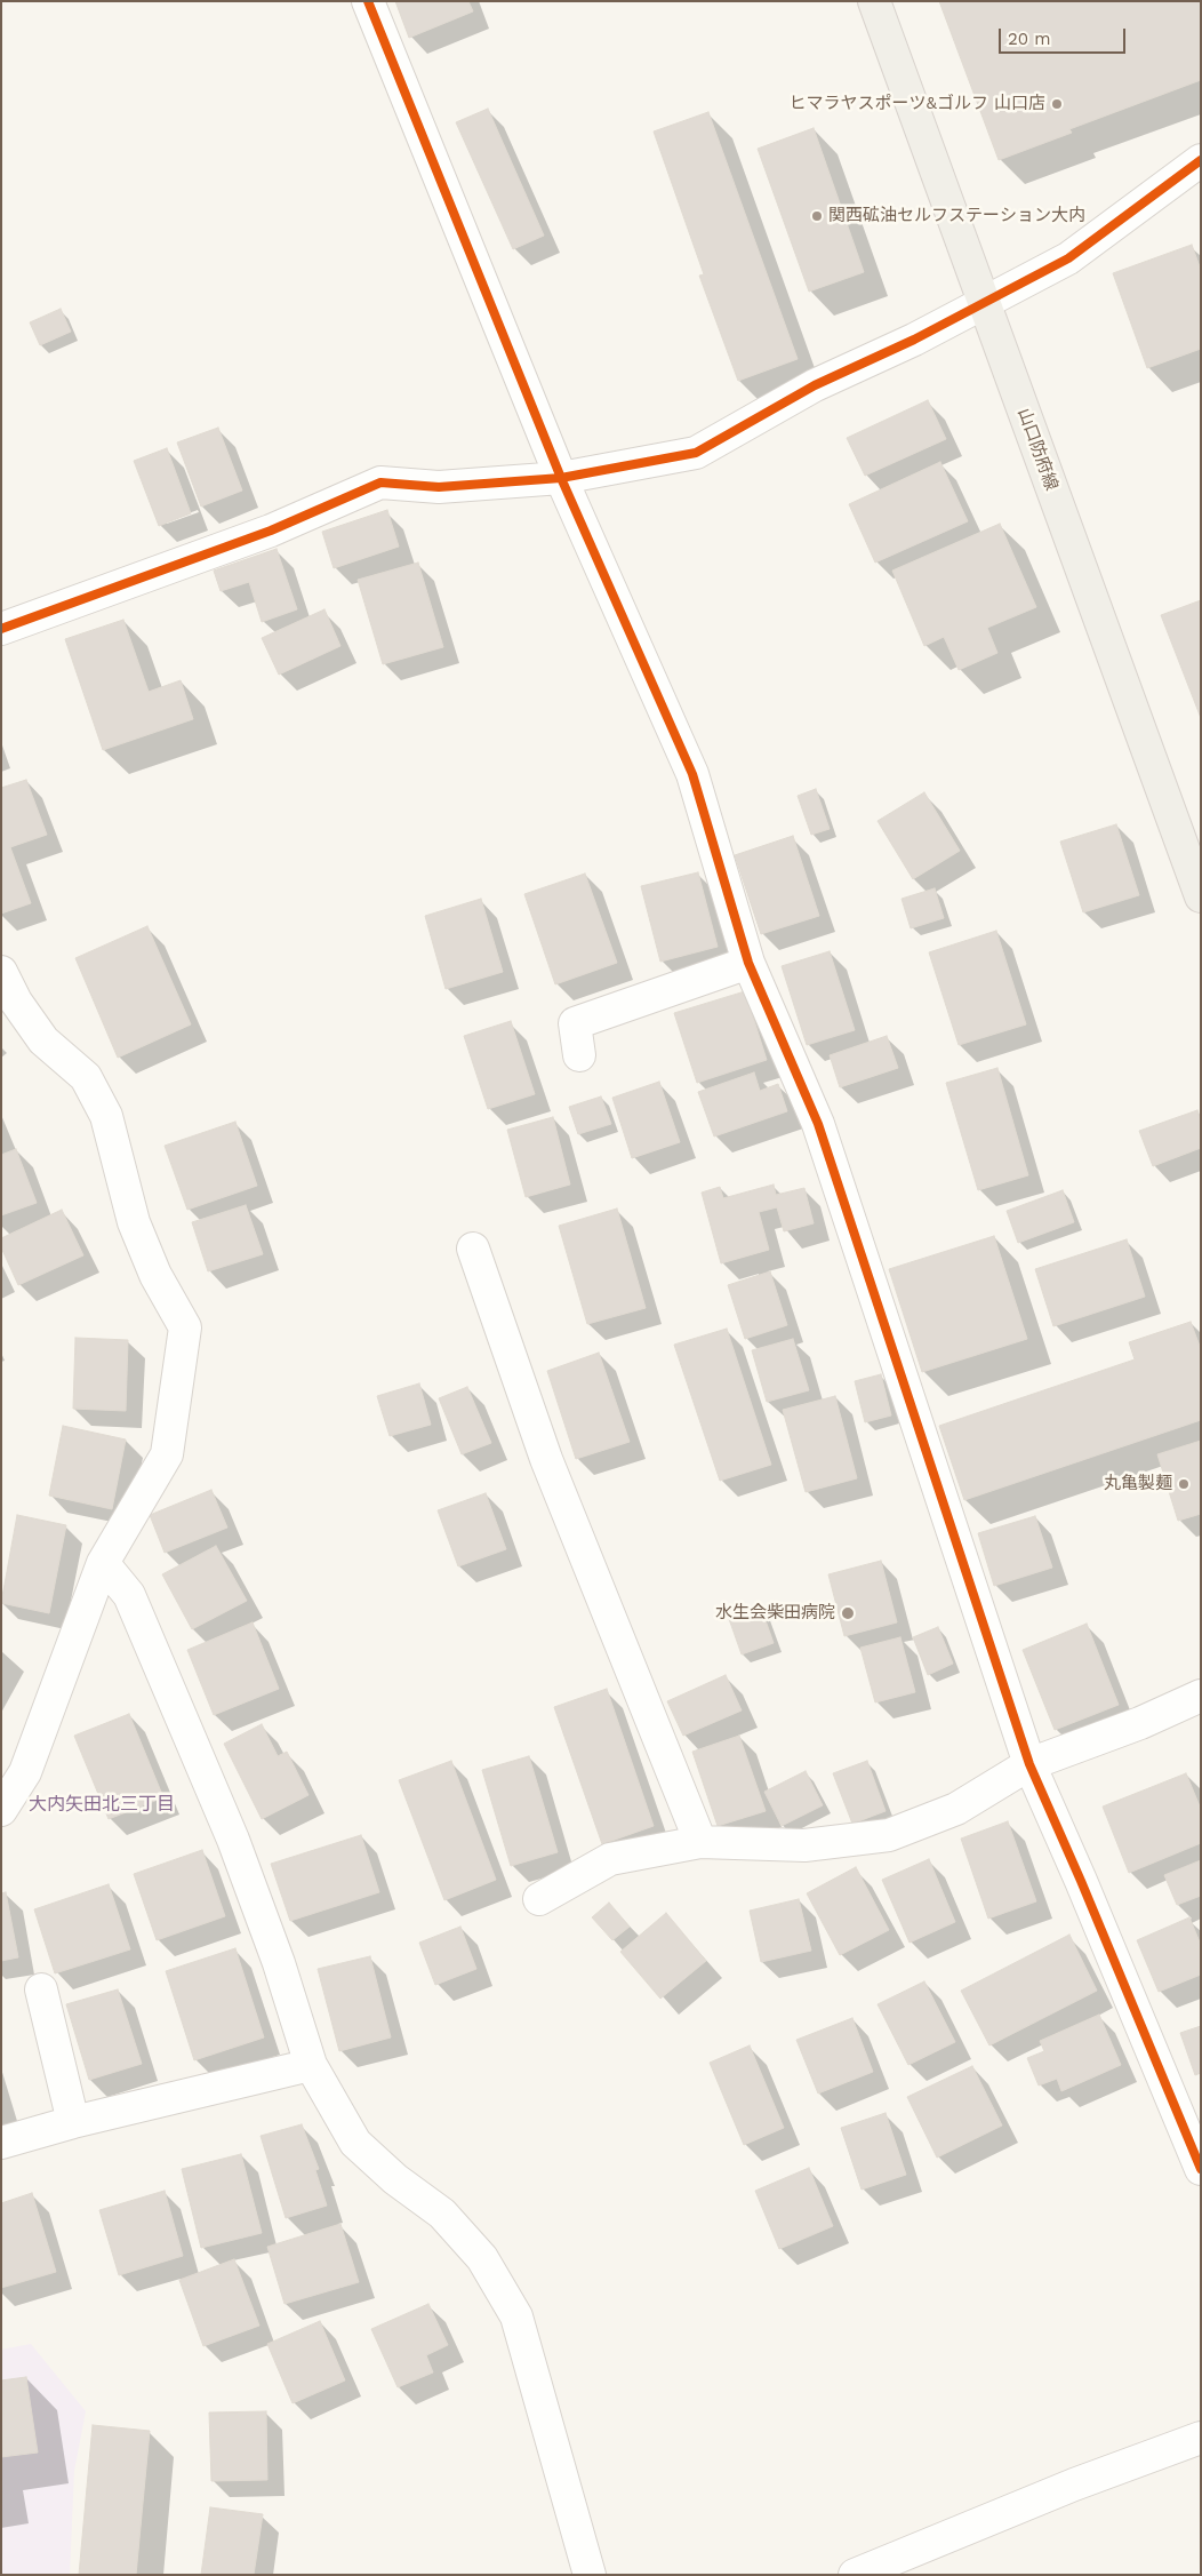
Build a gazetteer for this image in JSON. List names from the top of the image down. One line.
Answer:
{"streets":{"main road":["山口防府線"]},"districts":["大内矢田北三丁目"],"places":["ヒマラヤスポーツ&ゴルフ 山口店","関西砿油セルフステーション大内","丸亀製麺","水生会柴田病院"],"scale_bar":"20 m"}
